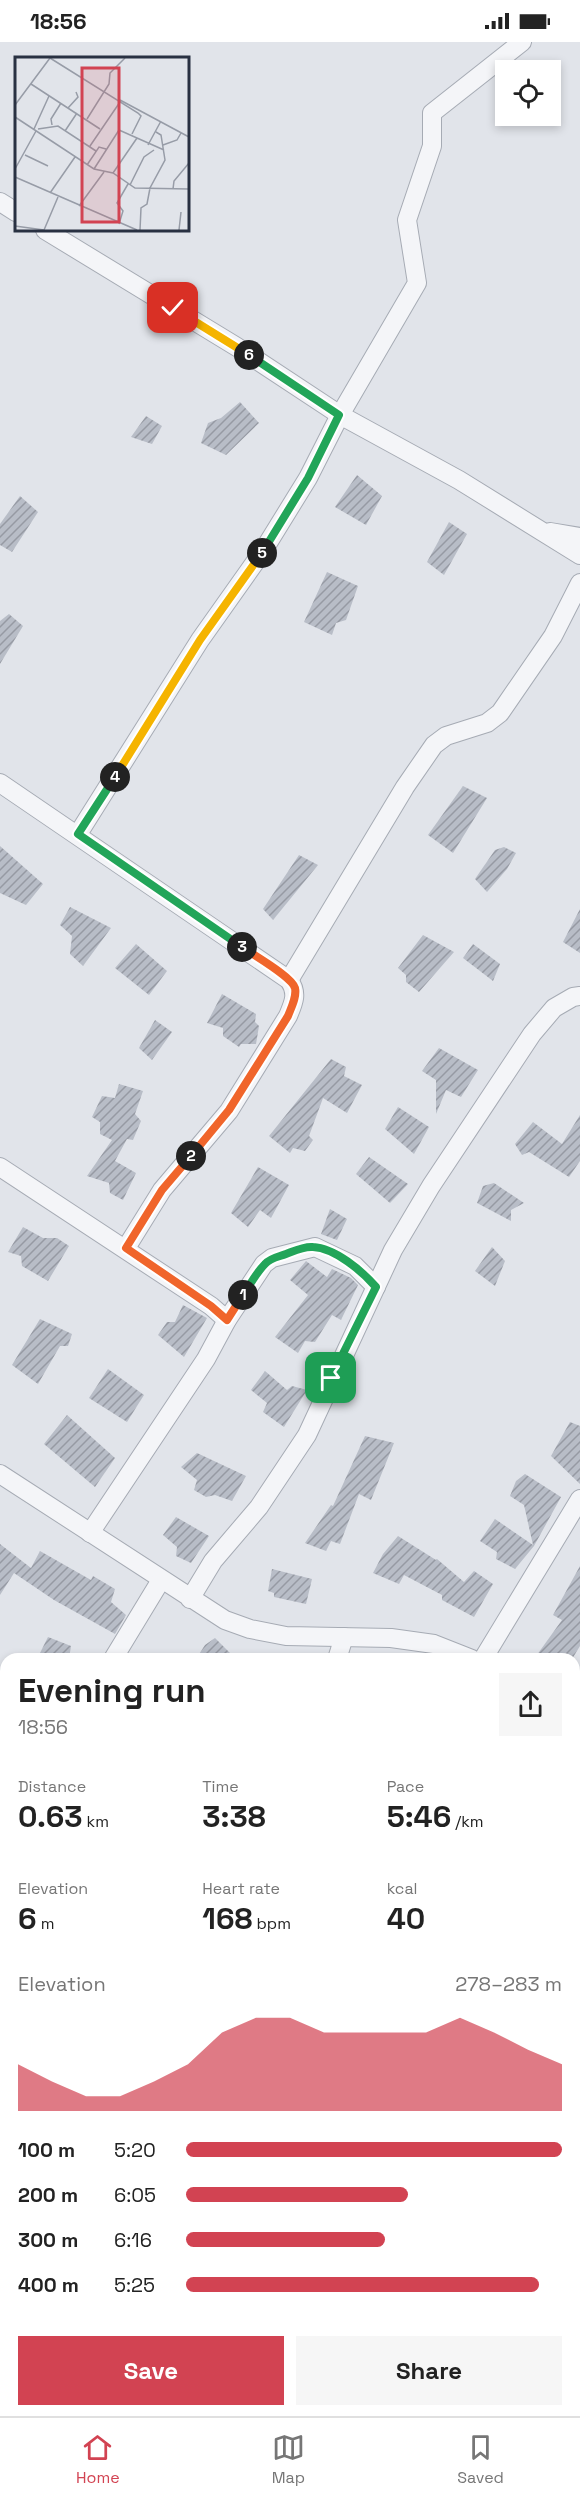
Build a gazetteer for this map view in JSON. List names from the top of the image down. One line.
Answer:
{"page":{"status":"18:56","pins":["6","5","4","3","2","1"],"heading":["Evening run","18:56"],"stats":[["Distance","0.63 km"],["Time","3:38"],["Pace","5:46 /km"],["Elevation","6 m"],["Heart rate","168 bpm"],["kcal","40"]],"chart":["Elevation","278–283 m"],"list":[{"name":"100 m","note":"5:20"},{"name":"200 m","note":"6:05"},{"name":"300 m","note":"6:16"},{"name":"400 m","note":"5:25"}],"buttons":["Save","Share"],"tabs":["Home","Map","Saved"]}}
